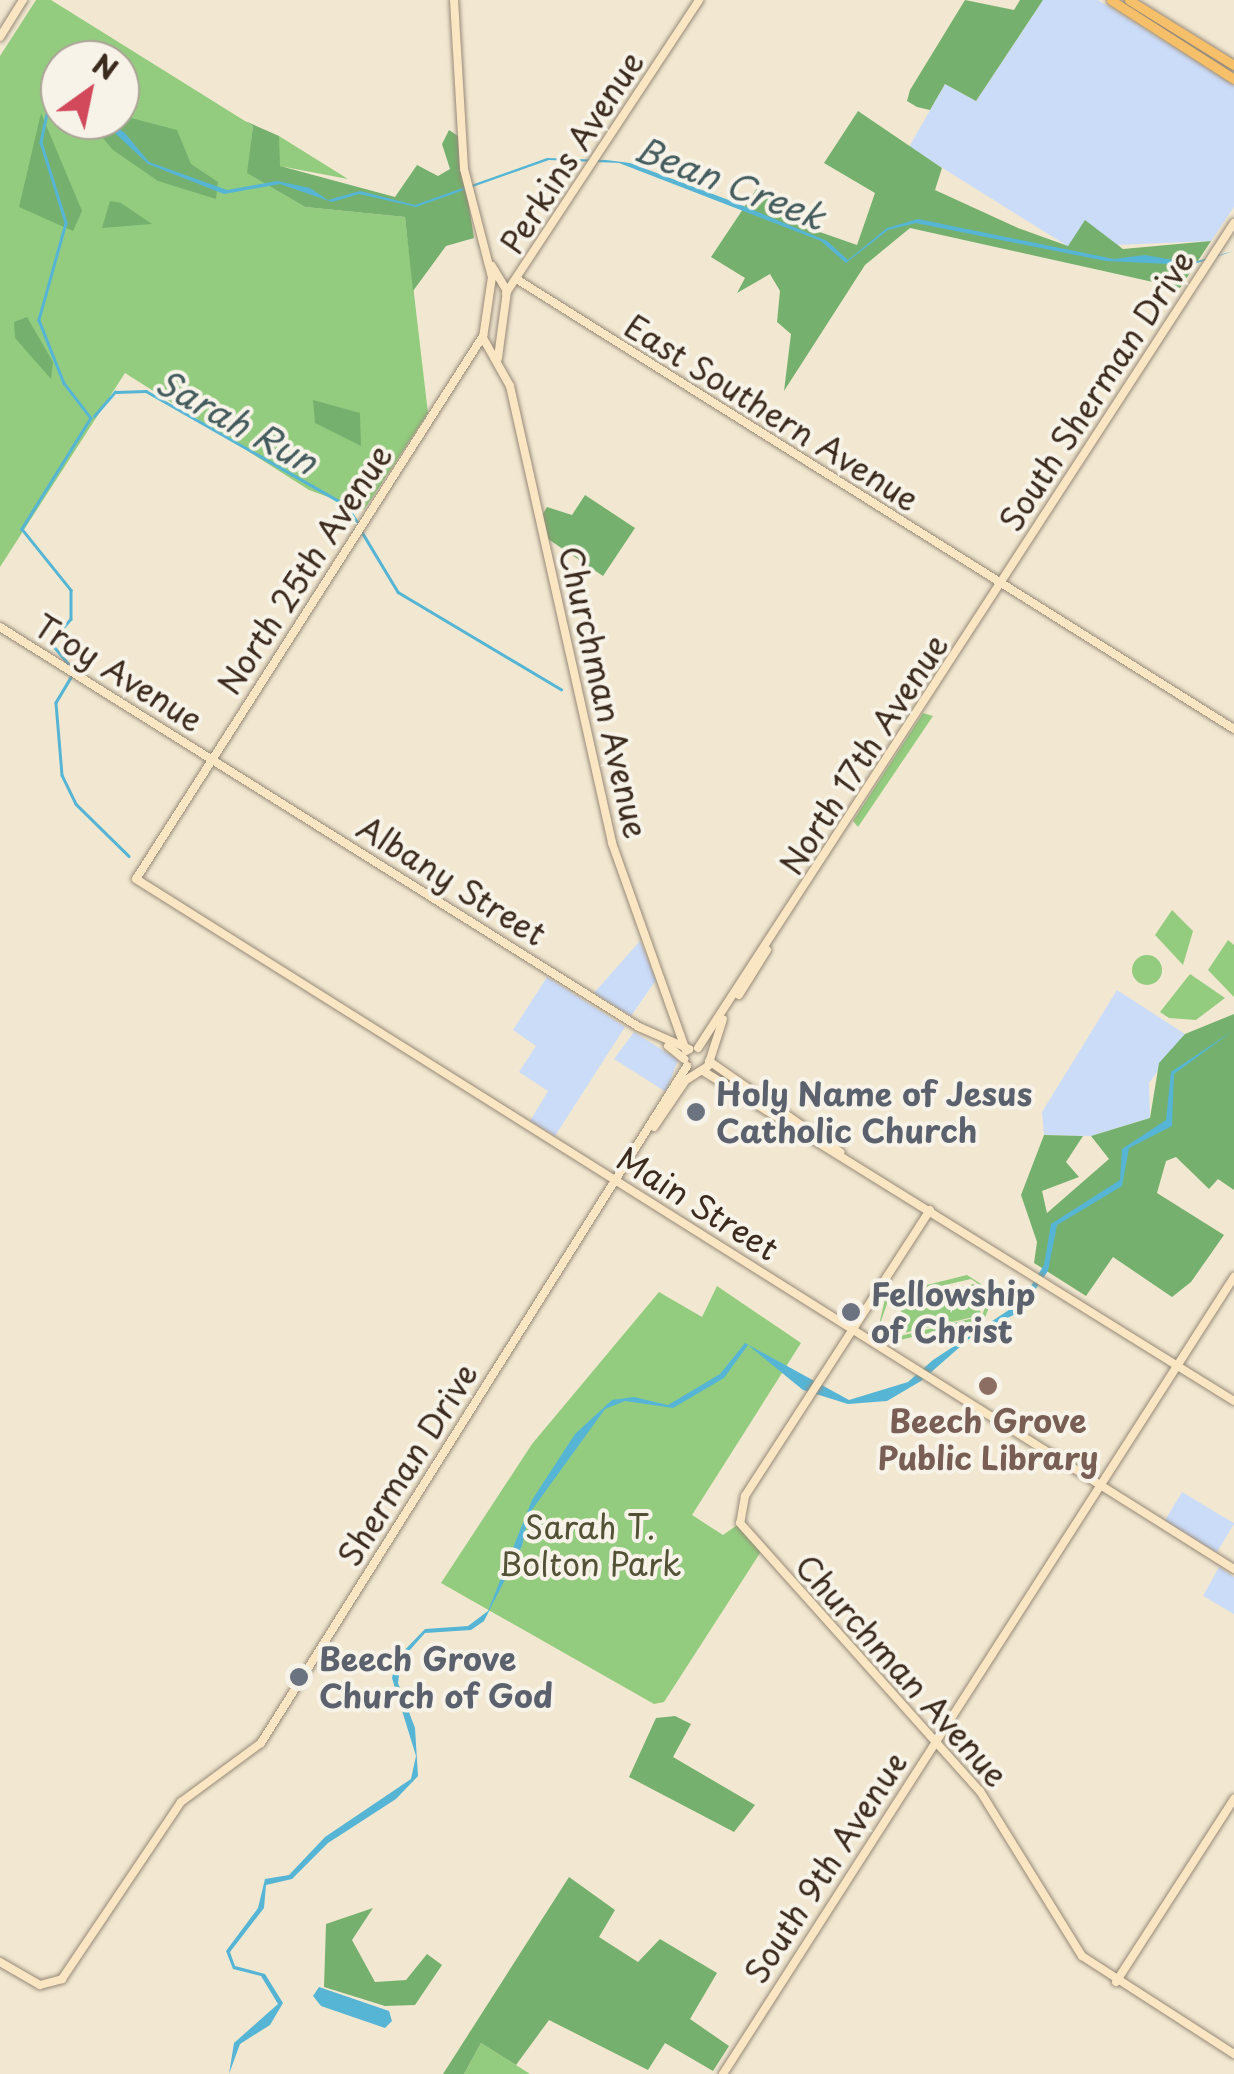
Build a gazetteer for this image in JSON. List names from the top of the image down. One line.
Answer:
{"streets":{"street":["Perkins Avenue","South Sherman Drive","East Southern Avenue","North 25th Avenue","Troy Avenue","Churchman Avenue","North 17th Avenue","Albany Street","Main Street","Sherman Drive","South 9th Avenue"]},"crossings":[["Perkins Avenue","East Southern Avenue"],["Perkins Avenue","Churchman Avenue"],["South Sherman Drive","East Southern Avenue"],["South Sherman Drive","North 17th Avenue"],["East Southern Avenue","North 17th Avenue"],["North 25th Avenue","Troy Avenue"],["North 25th Avenue","Churchman Avenue"],["North 25th Avenue","Albany Street"],["North 25th Avenue","Main Street"],["Troy Avenue","Albany Street"],["Churchman Avenue","North 17th Avenue"],["Churchman Avenue","Albany Street"],["Churchman Avenue","Main Street"],["Churchman Avenue","South 9th Avenue"],["North 17th Avenue","Albany Street"],["North 17th Avenue","Main Street"],["North 17th Avenue","Sherman Drive"],["Main Street","Sherman Drive"],["Main Street","South 9th Avenue"]],"water":["Bean Creek","Sarah Run"],"parks":["Sarah T. Bolton Park"],"places":["Holy Name of Jesus Catholic Church","Fellowship of Christ","Beech Grove Public Library","Beech Grove Church of God"],"north":"top right"}
